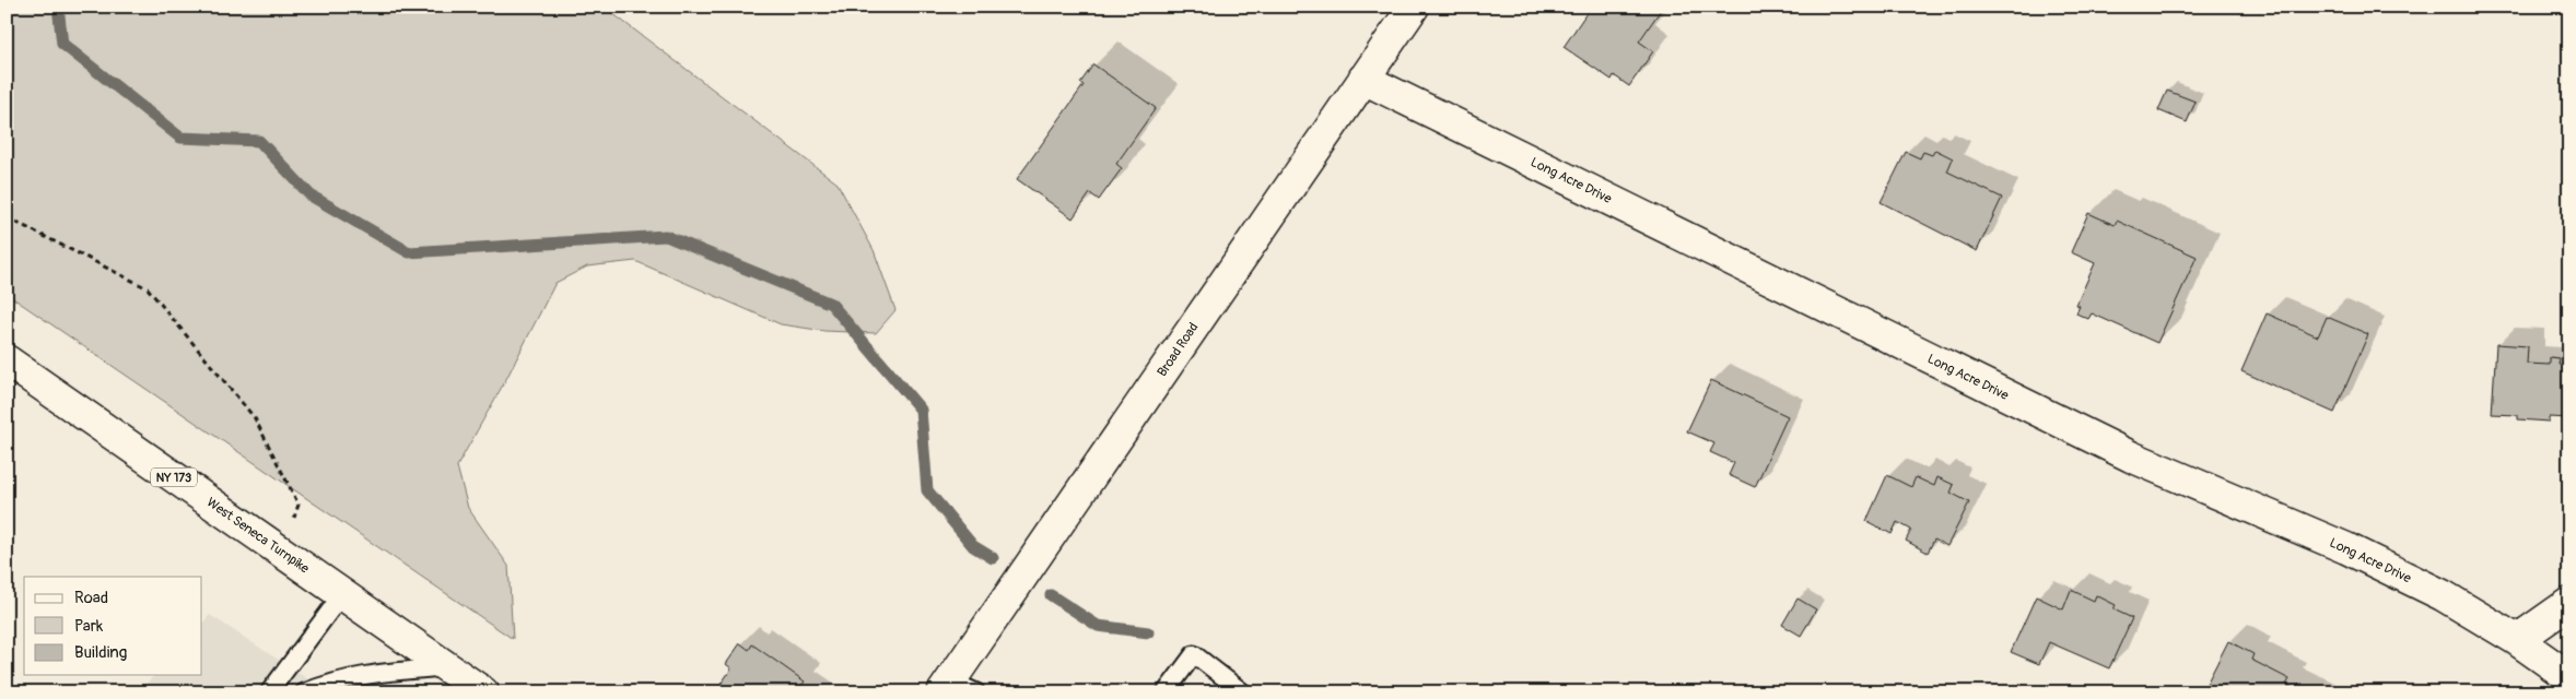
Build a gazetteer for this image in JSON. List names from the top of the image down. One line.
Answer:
{"streets":{"street":["Long Acre Drive","Broad Road","NY 173","West Seneca Turnpike"]},"crossings":[["Long Acre Drive","Broad Road"]],"legend":["Road","Park","Building"]}
